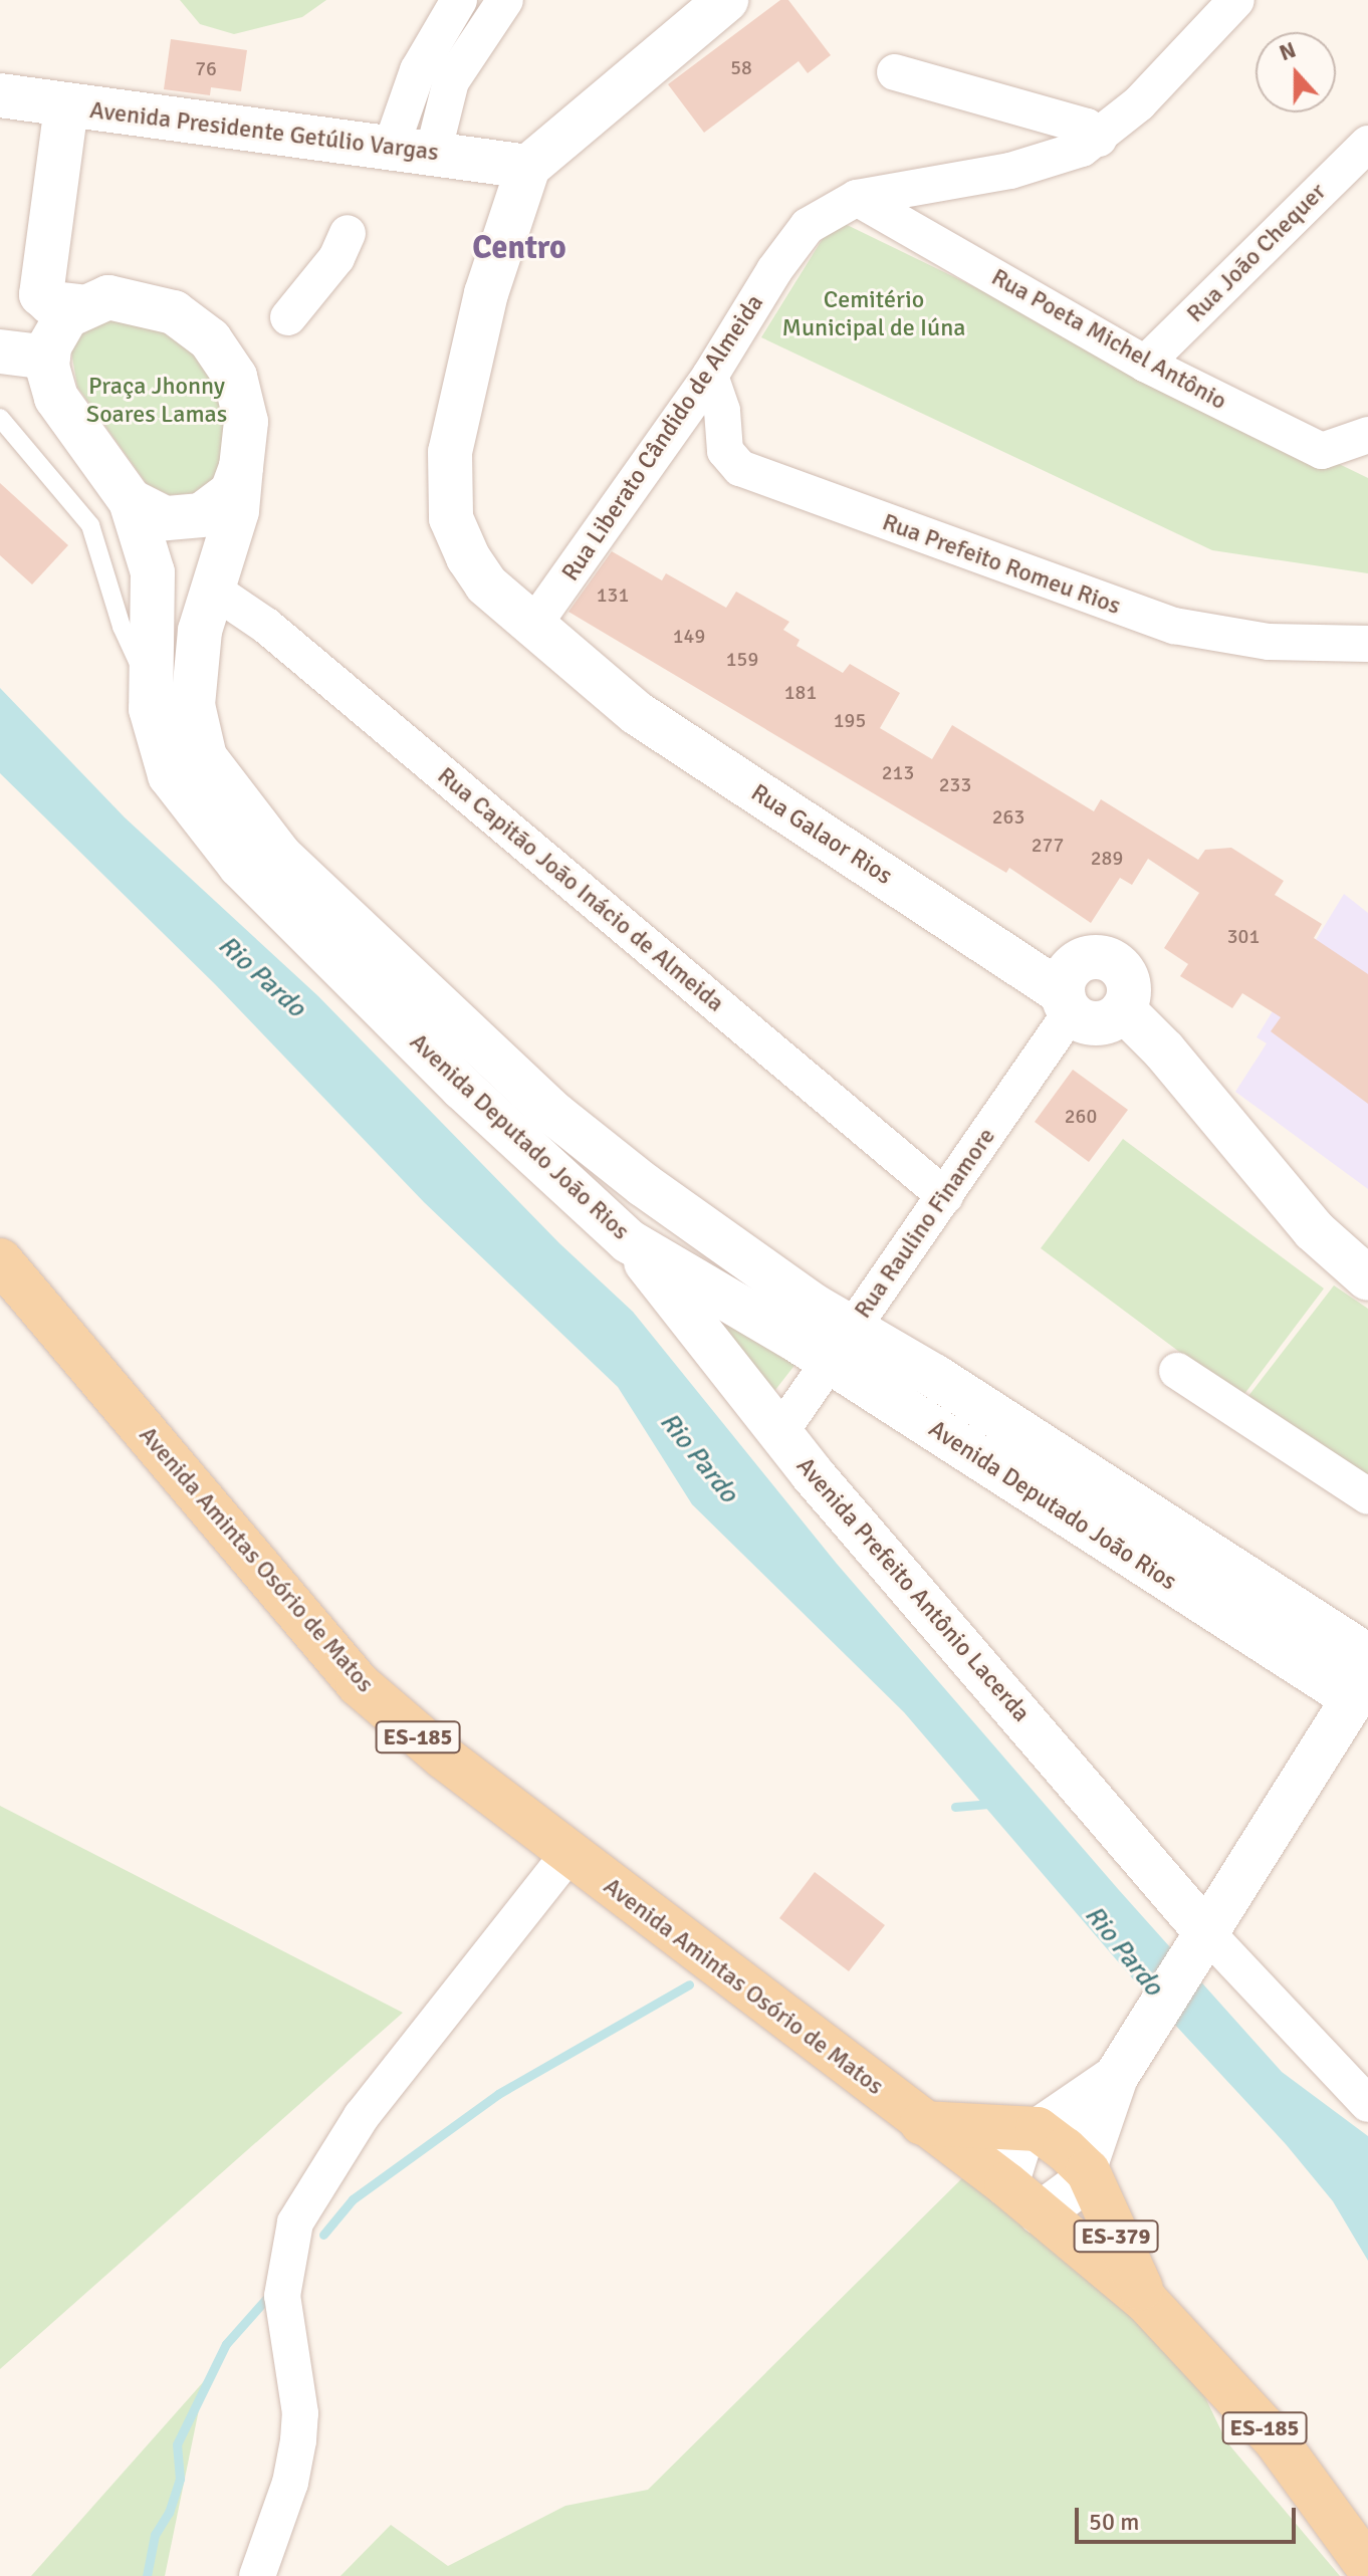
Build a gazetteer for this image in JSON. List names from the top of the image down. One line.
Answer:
{"streets":{"main road":["Avenida Amintas Osório de Matos","ES-185","ES-379"],"street":["Avenida Presidente Getúlio Vargas","Rua João Chequer","Rua Poeta Michel Antônio","Rua Liberato Cândido de Almeida","Rua Prefeito Romeu Rios","Rua Galaor Rios","Rua Capitão João Inácio de Almeida","Avenida Deputado João Rios","Rua Raulino Finamore","Avenida Prefeito Antônio Lacerda"]},"crossings":[["Avenida Presidente Getúlio Vargas","Rua Galaor Rios"],["Rua João Chequer","Rua Poeta Michel Antônio"],["Rua Poeta Michel Antônio","Rua Liberato Cândido de Almeida"],["Rua Liberato Cândido de Almeida","Rua Prefeito Romeu Rios"],["Rua Liberato Cândido de Almeida","Rua Galaor Rios"],["Rua Galaor Rios","Rua Raulino Finamore"],["Rua Capitão João Inácio de Almeida","Avenida Deputado João Rios"],["Rua Capitão João Inácio de Almeida","Rua Raulino Finamore"],["Avenida Deputado João Rios","Rua Raulino Finamore"],["Avenida Deputado João Rios","Avenida Prefeito Antônio Lacerda"],["Avenida Deputado João Rios","ES-379"],["Rua Raulino Finamore","Avenida Prefeito Antônio Lacerda"],["Avenida Amintas Osório de Matos","ES-185"],["Avenida Prefeito Antônio Lacerda","ES-379"],["ES-185","ES-379"]],"districts":["Centro"],"water":["Rio Pardo"],"parks":["Cemitério Municipal de Iúna","Praça Jhonny Soares Lamas"],"house_numbers":["58","76","131","149","159","181","195","213","233","263","277","289","301","260"],"scale_bar":"50 m","north":"top"}
